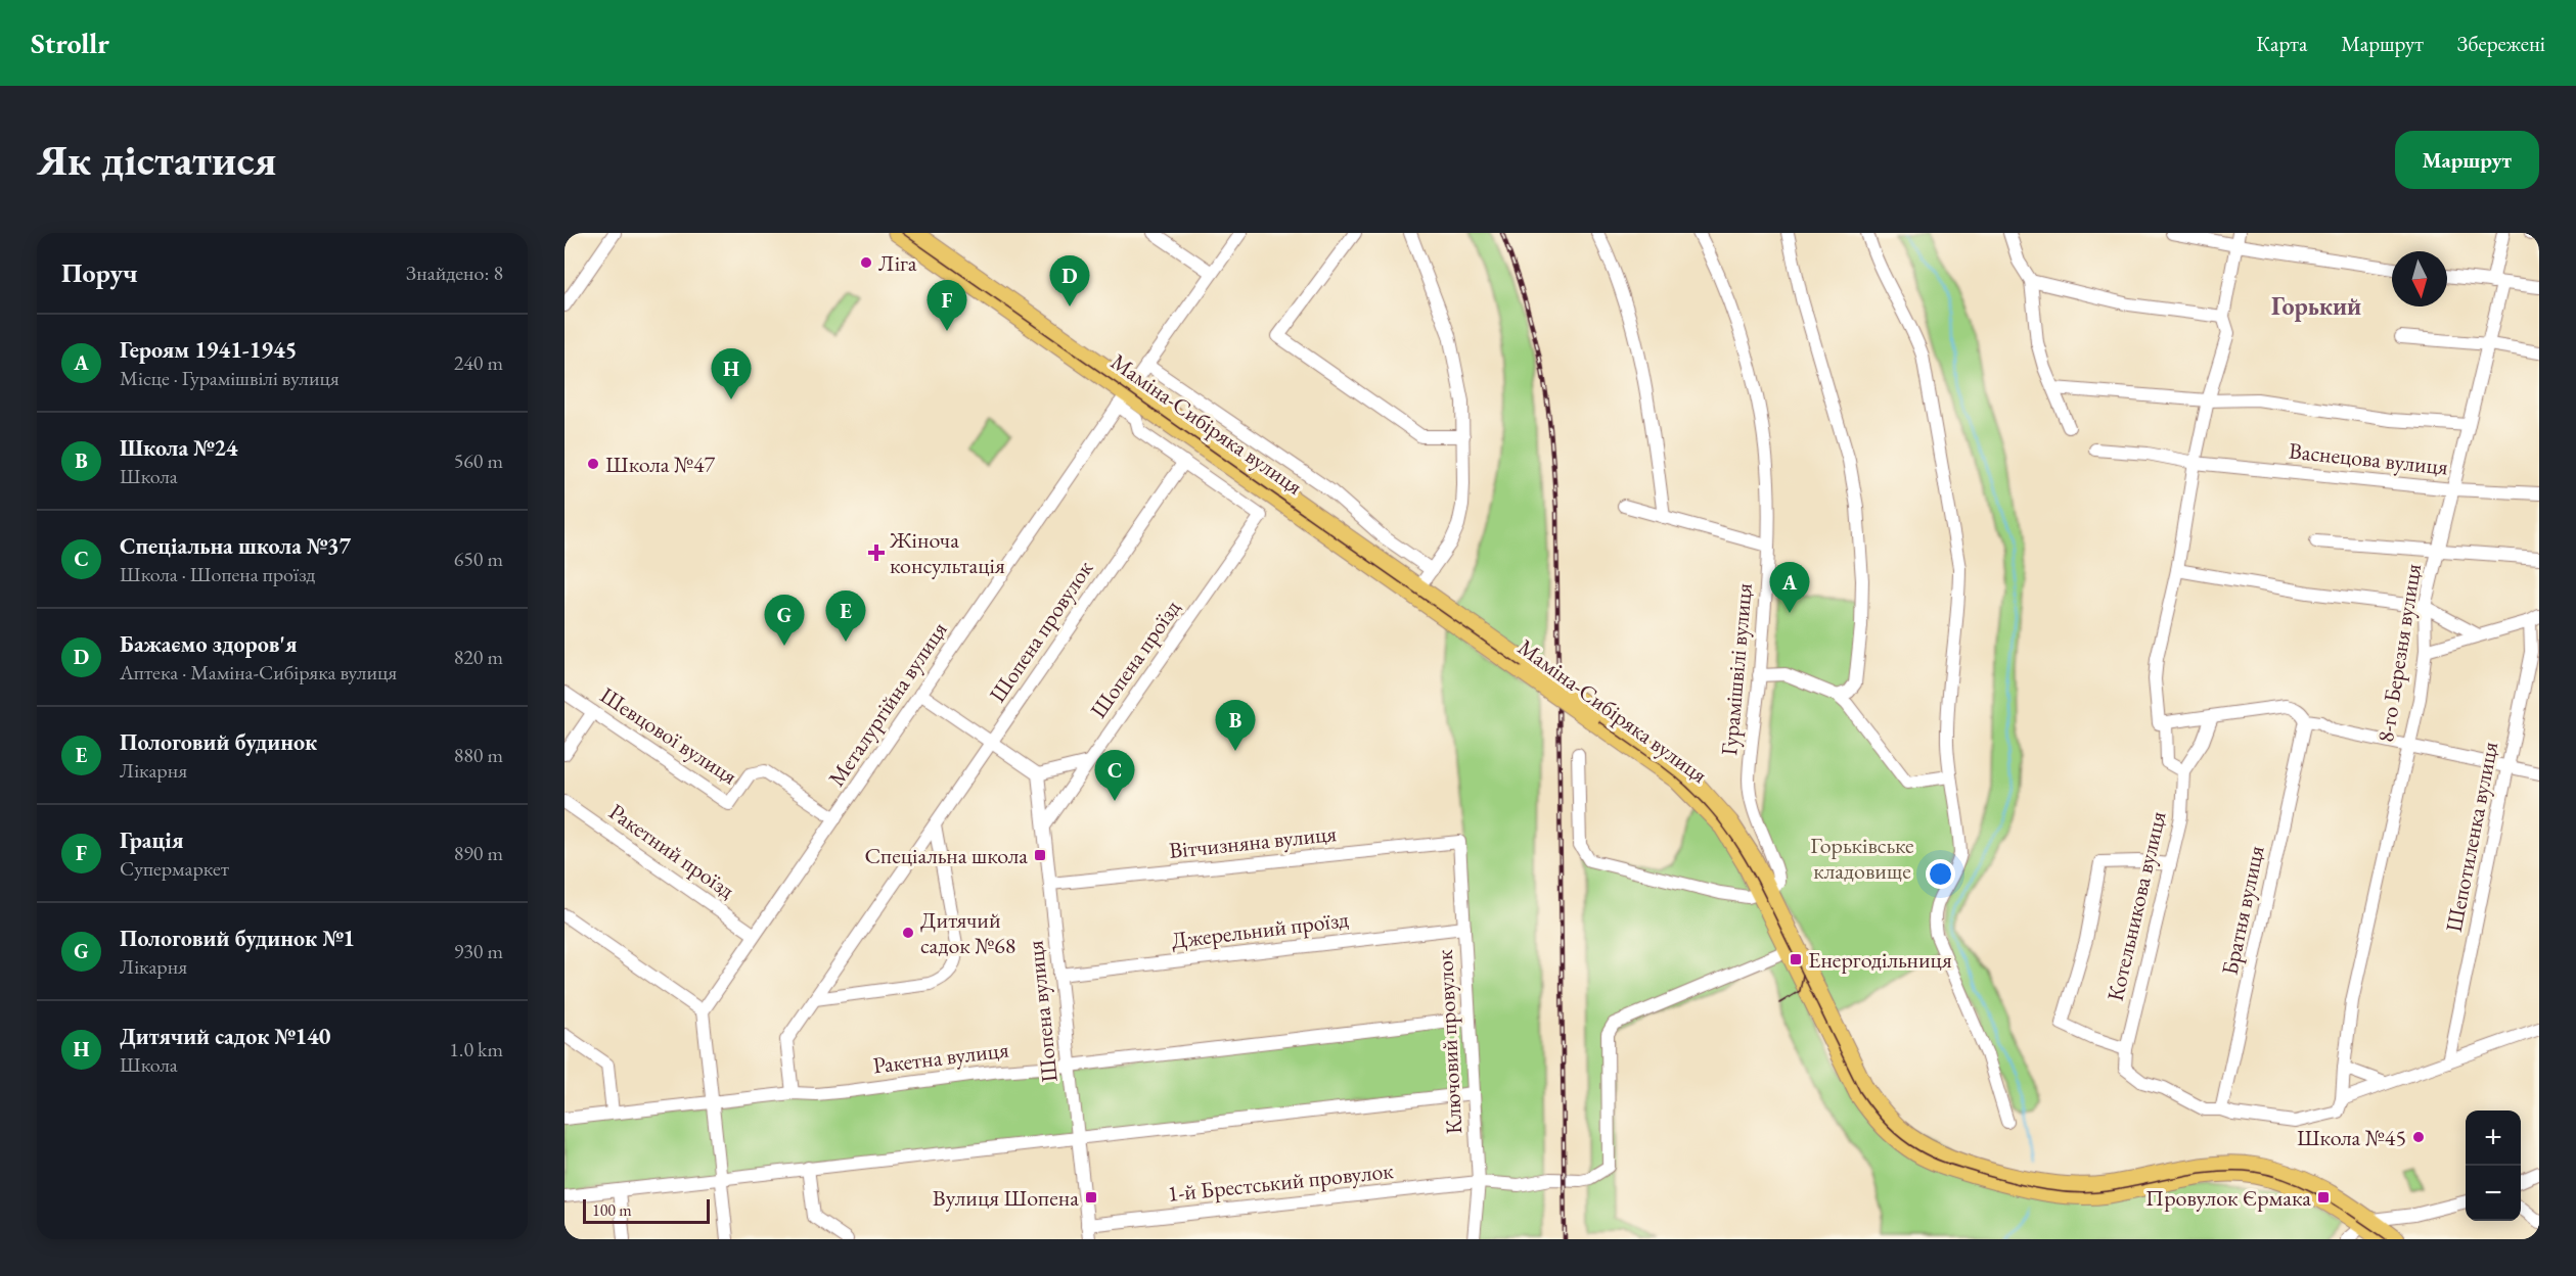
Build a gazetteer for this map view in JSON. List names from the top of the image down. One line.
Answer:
{"streets":{"main road":["Маміна-Сибіряка вулиця"],"street":["Васнецова вулиця","Шопена провулок","8-го Березня вулиця","Шопена проїзд","Гурамішвілі вулиця","Металургійна вулиця","Шевцової вулиця","Шепотиленка вулиця","Вітчизняна вулиця","Ракетний проїзд","Котельникова вулиця","Братня вулиця","Джерельний проїзд","Шопена вулиця","Ключовий провулок","Ракетна вулиця","1-й Брестський провулок"]},"crossings":[["Маміна-Сибіряка вулиця","Гурамішвілі вулиця"],["Маміна-Сибіряка вулиця","Металургійна вулиця"],["Маміна-Сибіряка вулиця","1-й Брестський провулок"],["Васнецова вулиця","8-го Березня вулиця"],["Шопена провулок","Шопена проїзд"],["Шопена провулок","Ракетна вулиця"],["Шопена проїзд","Шопена вулиця"],["Металургійна вулиця","Шевцової вулиця"],["Металургійна вулиця","Ракетний проїзд"],["Вітчизняна вулиця","Шопена вулиця"],["Вітчизняна вулиця","Ключовий провулок"],["Джерельний проїзд","Шопена вулиця"],["Джерельний проїзд","Ключовий провулок"],["Шопена вулиця","Ракетна вулиця"],["Шопена вулиця","1-й Брестський провулок"],["Ключовий провулок","Ракетна вулиця"],["Ключовий провулок","1-й Брестський провулок"]],"districts":["Горький"],"parks":["Горьківське кладовище"],"places":{"other":["Ліга","Школа №47","Дитячий садок №68","Школа №45"],"health":["Жіноча консультація"],"transit":["Спеціальна школа","Енергодільниця","Вулиця Шопена","Провулок Єрмака"]},"scale_bar":"100 m","north":"bottom","page":{"header":"Strollr","nav":["Карта","Маршрут","Збережені"],"buttons":"Маршрут","title":"Як дістатися","heading":["Поруч","Знайдено: 8"],"pins":["D","F","H","A","E","G","B","C"],"list":[{"mark":"A","name":"Героям 1941-1945","note":"Місце · Гурамішвілі вулиця","value":"240 m"},{"mark":"B","name":"Школа №24","note":"Школа","value":"560 m"},{"mark":"C","name":"Спеціальна школа №37","note":"Школа · Шопена проїзд","value":"650 m"},{"mark":"D","name":"Бажаємо здоров'я","note":"Аптека · Маміна-Сибіряка вулиця","value":"820 m"},{"mark":"E","name":"Пологовий будинок","note":"Лікарня","value":"880 m"},{"mark":"F","name":"Грація","note":"Супермаркет","value":"890 m"},{"mark":"G","name":"Пологовий будинок №1","note":"Лікарня","value":"930 m"},{"mark":"H","name":"Дитячий садок №140","note":"Школа","value":"1.0 km"}],"map_buttons":["+","−"],"scale":"100 m"}}
